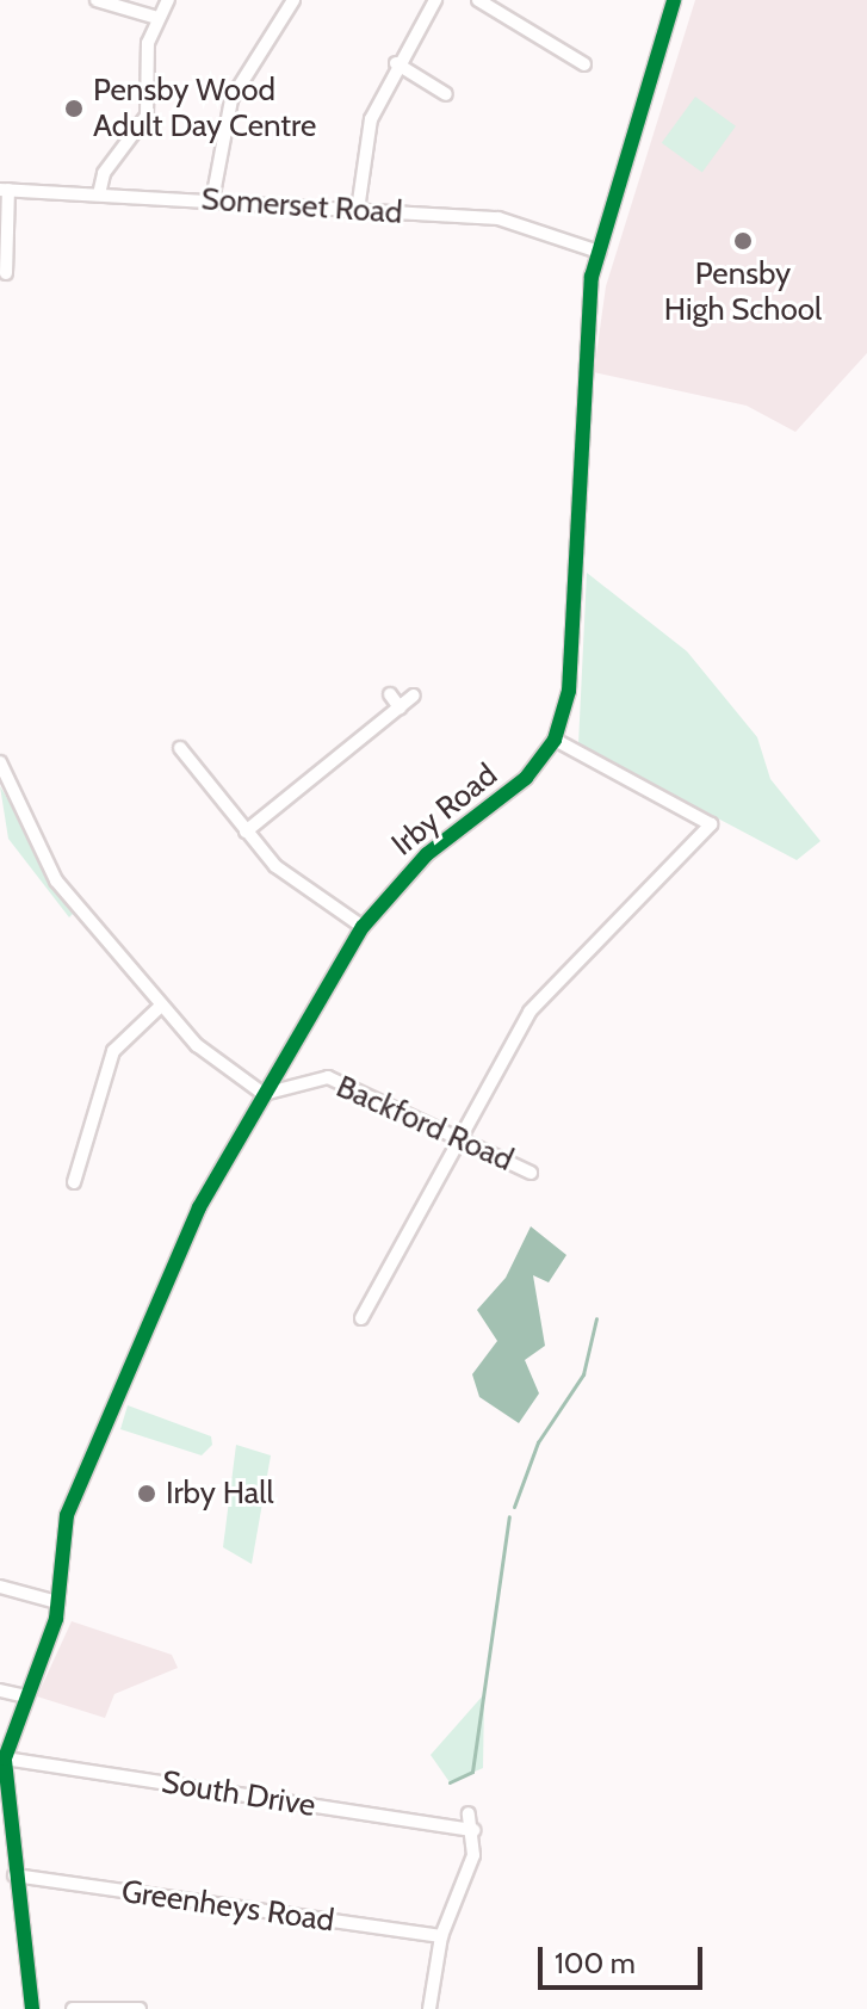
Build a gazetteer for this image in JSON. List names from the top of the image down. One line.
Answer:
{"streets":{"street":["Somerset Road","Irby Road","Backford Road","South Drive","Greenheys Road"]},"crossings":[["Somerset Road","Irby Road"],["Irby Road","Backford Road"],["Irby Road","South Drive"]],"places":["Pensby Wood Adult Day Centre","Pensby High School","Irby Hall"],"scale_bar":"100 m"}
